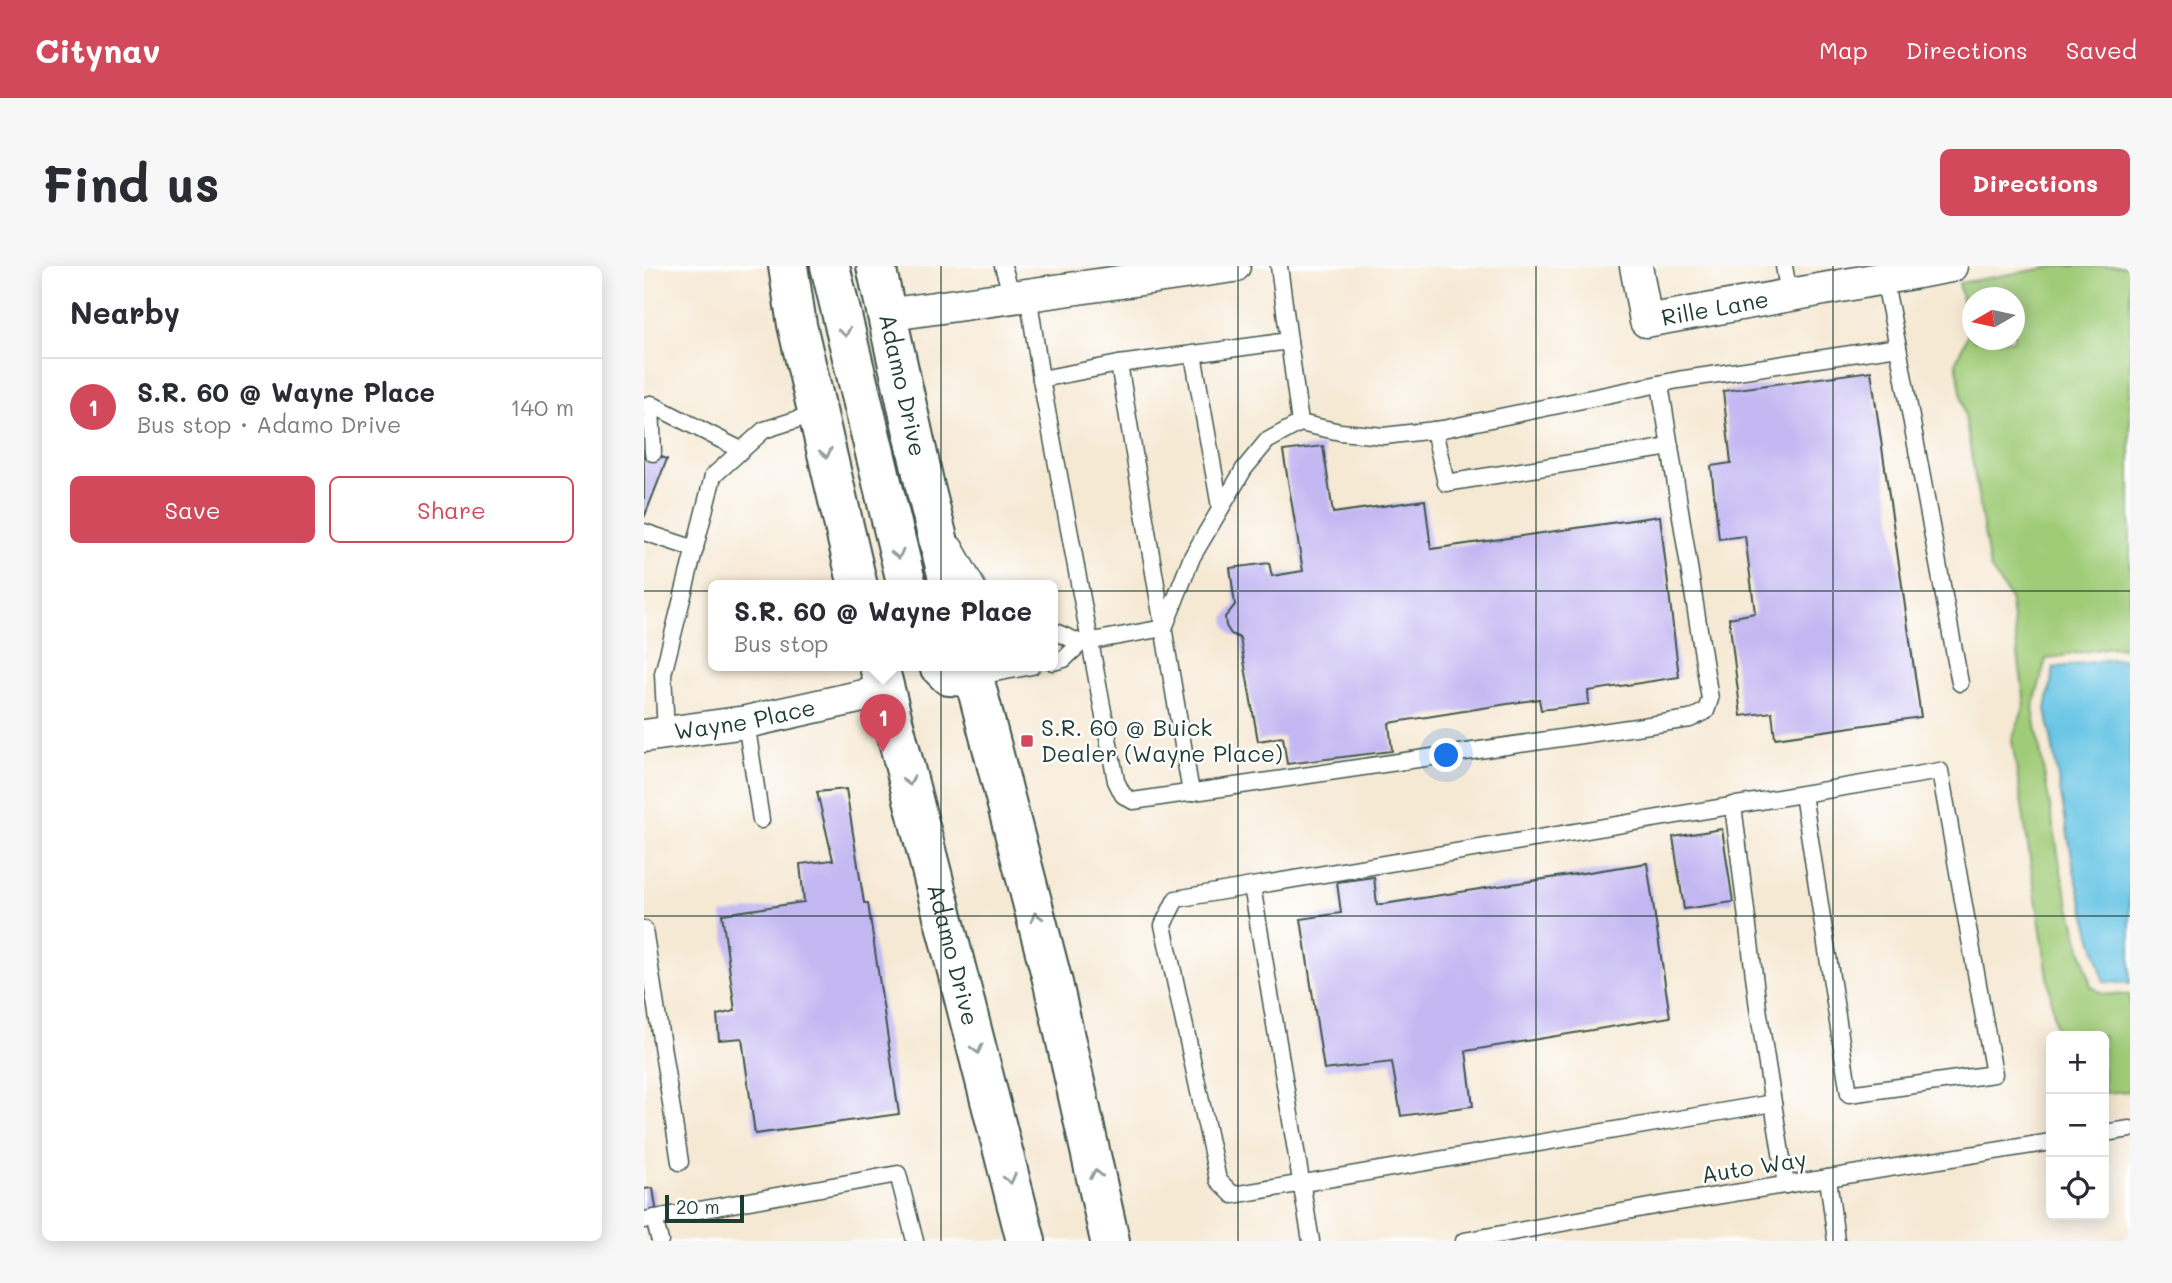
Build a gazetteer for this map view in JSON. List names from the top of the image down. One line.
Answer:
{"streets":{"main road":["Adamo Drive"],"street":["Rille Lane","Wayne Place"],"lane":["Auto Way"]},"crossings":[["Adamo Drive","Wayne Place"]],"places":{"transit":["S.R. 60 @ Buick Dealer (Wayne Place)"]},"scale_bar":"20 m","north":"left","page":{"header":"Citynav","nav":["Map","Directions","Saved"],"buttons":["Directions",["Save","Share"]],"title":"Find us","heading":"Nearby","list":[{"mark":"1","name":"S.R. 60 @ Wayne Place","note":"Bus stop · Adamo Drive","value":"140 m"}],"popup":["S.R. 60 @ Wayne Place","Bus stop"],"pins":"1","map_buttons":["+","−"],"scale":"20 m"}}
